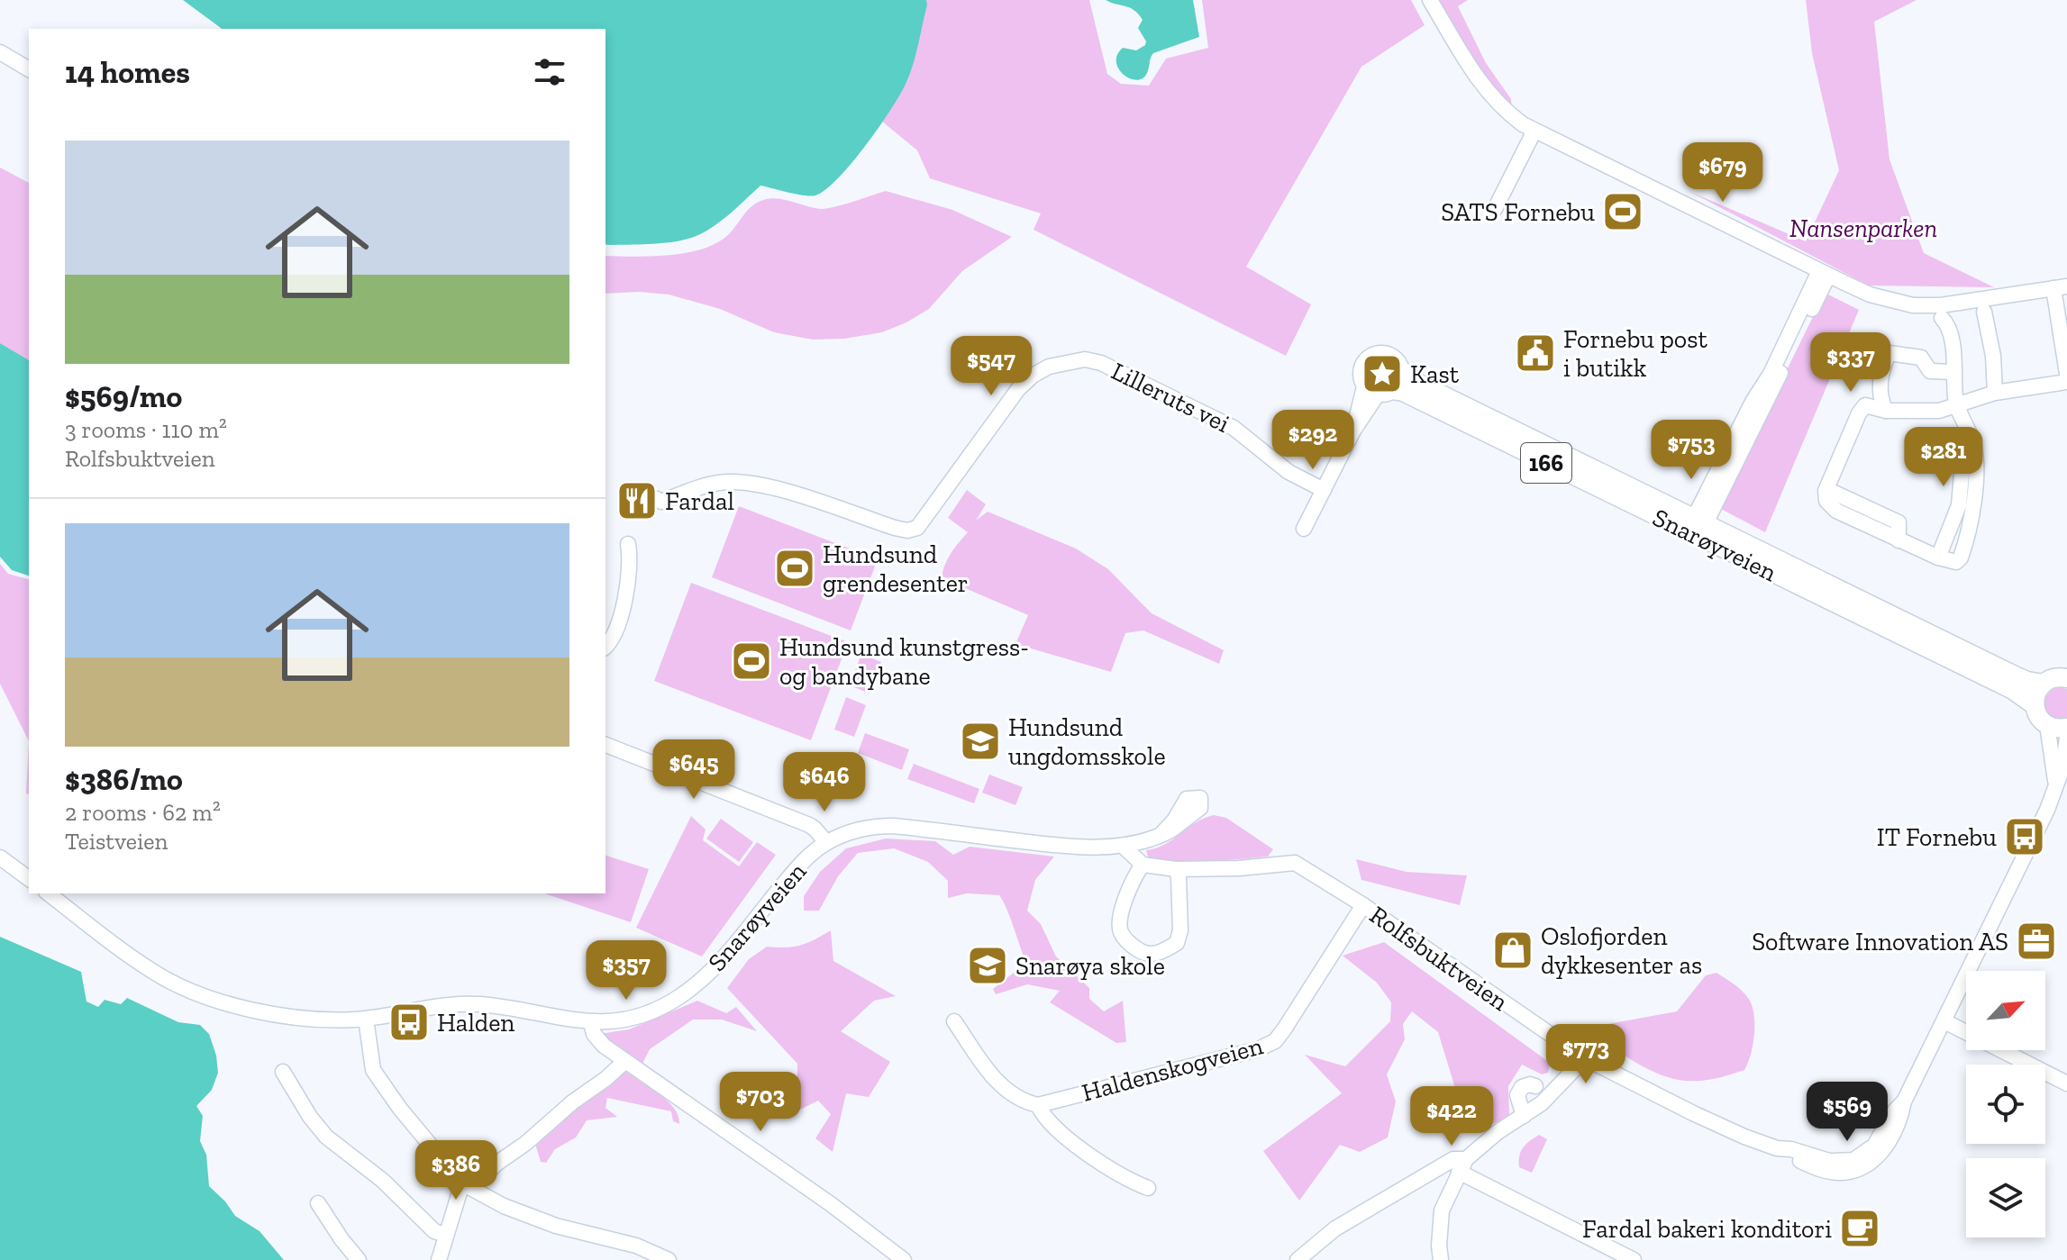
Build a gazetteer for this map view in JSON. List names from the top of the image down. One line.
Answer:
{"streets":{"main road":["166","Snarøyveien"],"street":["Lilleruts vei","Rolfsbuktveien","Haldenskogveien"]},"crossings":[["166","Snarøyveien"],["166","Rolfsbuktveien"],["Rolfsbuktveien","Haldenskogveien"]],"parks":["Nansenparken"],"places":{"sports":["SATS Fornebu","Hundsund grendesenter","Hundsund kunstgress- og bandybane"],"public building":["Fornebu post i butikk"],"place":["Kast"],"restaurant":["Fardal"],"school or university":["Hundsund ungdomsskole","Snarøya skole"],"bus stop":["IT Fornebu","Halden"],"office":["Software Innovation AS"],"shop":["Oslofjorden dykkesenter as"],"cafe":["Fardal bakeri konditori"]},"north":"top right","page":{"heading":"14 homes","list":[{"name":"$569/mo","note":"3 rooms · 110 m² · Rolfsbuktveien"},{"name":"$386/mo","note":"2 rooms · 62 m² · Teistveien"}],"price":["$679","$337","$547","$292","$753","$281","$645","$646","$357","$773","$703","$569","$422","$386"]}}
